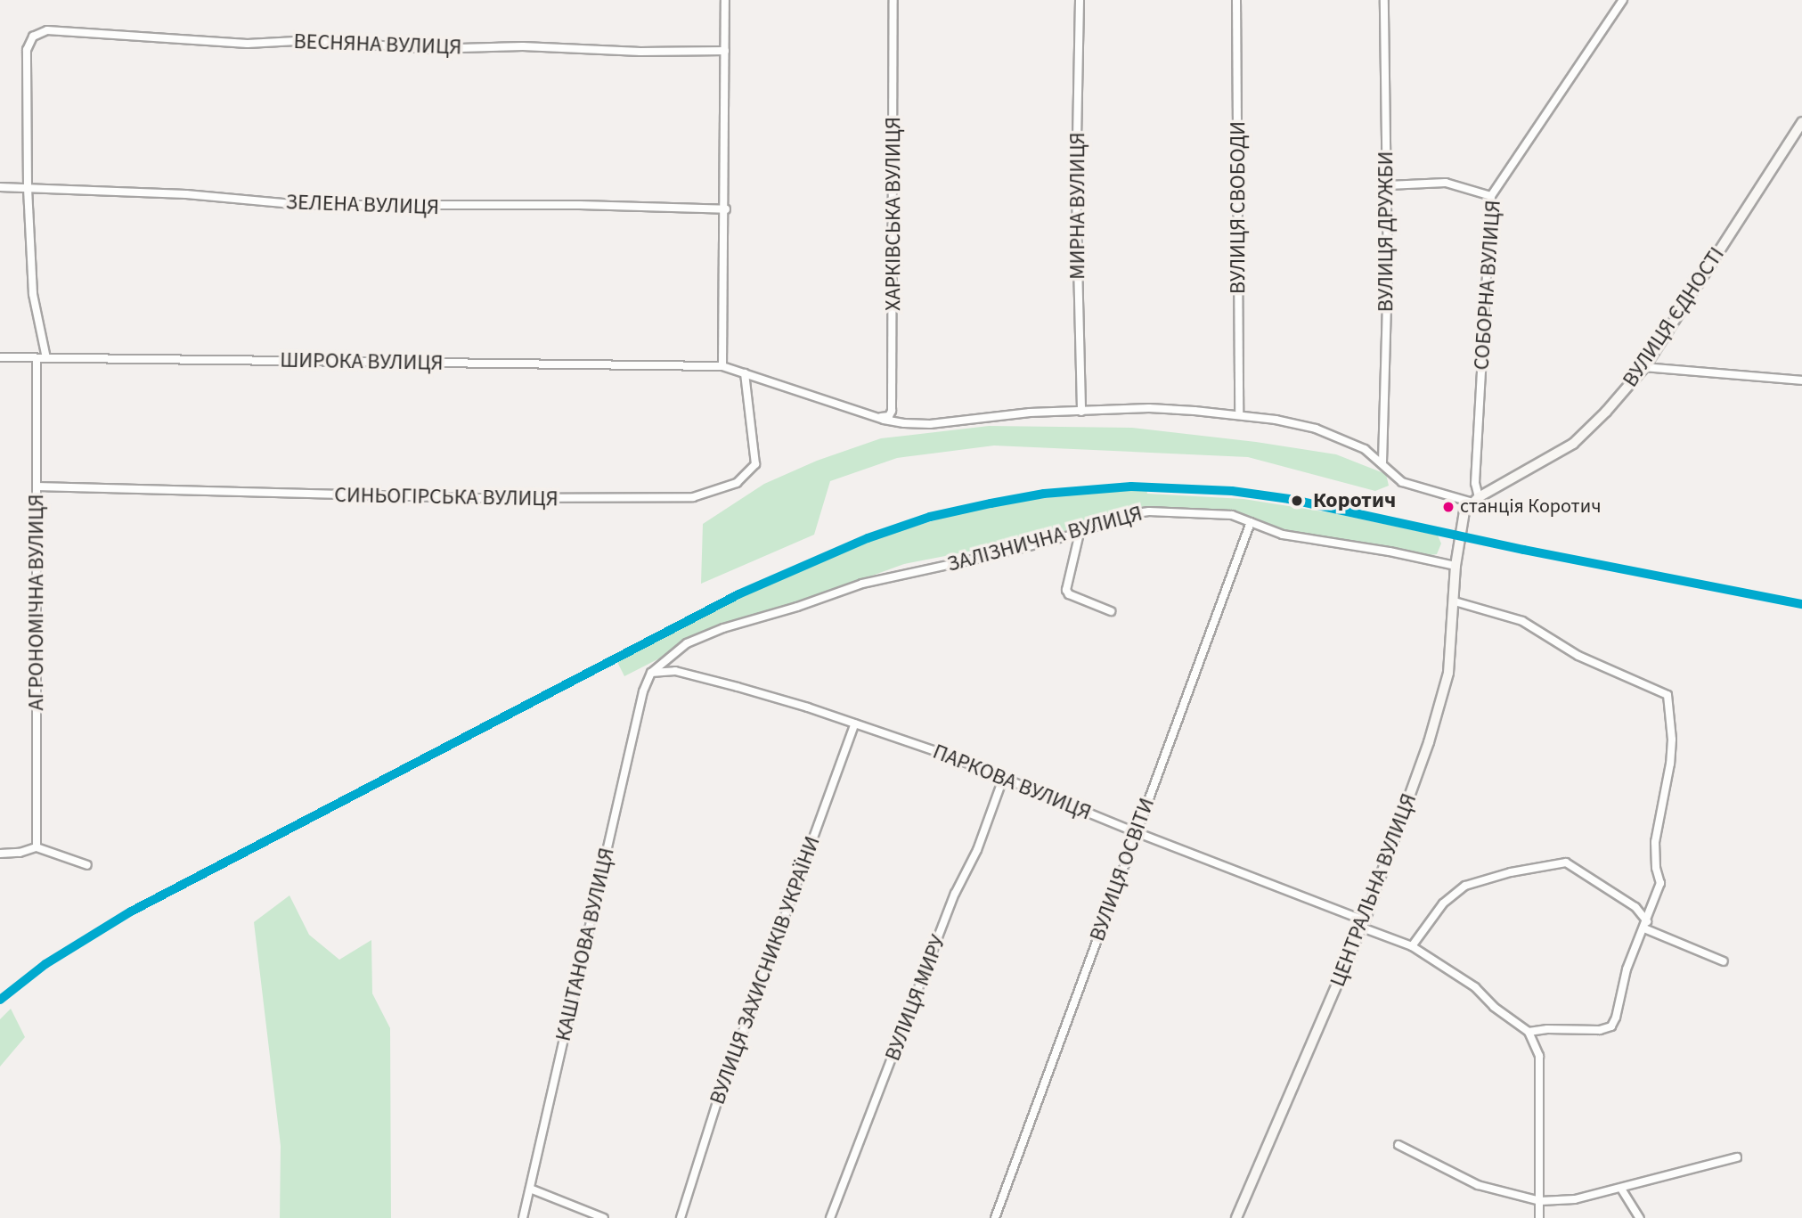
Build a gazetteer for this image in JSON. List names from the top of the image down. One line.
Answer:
{"streets":{"street":["ВЕСНЯНА ВУЛИЦЯ","ЗЕЛЕНА ВУЛИЦЯ","МИРНА ВУЛИЦЯ","ВУЛИЦЯ СВОБОДИ","ХАРКІВСЬКА ВУЛИЦЯ","ВУЛИЦЯ ДРУЖБИ","СОБОРНА ВУЛИЦЯ","ВУЛИЦЯ ЄДНОСТІ","ШИРОКА ВУЛИЦЯ","СИНЬОГІРСЬКА ВУЛИЦЯ","ЗАЛІЗНИЧНА ВУЛИЦЯ","АГРОНОМІЧНА ВУЛИЦЯ","ПАРКОВА ВУЛИЦЯ","ВУЛИЦЯ ОСВІТИ","ЦЕНТРАЛЬНА ВУЛИЦЯ","КАШТАНОВА ВУЛИЦЯ","ВУЛИЦЯ ЗАХИСНИКІВ УКРАЇНИ","ВУЛИЦЯ МИРУ"]},"crossings":[["ВЕСНЯНА ВУЛИЦЯ","ЗЕЛЕНА ВУЛИЦЯ"],["МИРНА ВУЛИЦЯ","ШИРОКА ВУЛИЦЯ"],["ВУЛИЦЯ СВОБОДИ","ШИРОКА ВУЛИЦЯ"],["ХАРКІВСЬКА ВУЛИЦЯ","ШИРОКА ВУЛИЦЯ"],["ВУЛИЦЯ ДРУЖБИ","ШИРОКА ВУЛИЦЯ"],["СОБОРНА ВУЛИЦЯ","ВУЛИЦЯ ЄДНОСТІ"],["СОБОРНА ВУЛИЦЯ","ШИРОКА ВУЛИЦЯ"],["СОБОРНА ВУЛИЦЯ","ЦЕНТРАЛЬНА ВУЛИЦЯ"],["ВУЛИЦЯ ЄДНОСТІ","ШИРОКА ВУЛИЦЯ"],["ВУЛИЦЯ ЄДНОСТІ","ЦЕНТРАЛЬНА ВУЛИЦЯ"],["ШИРОКА ВУЛИЦЯ","СИНЬОГІРСЬКА ВУЛИЦЯ"],["ШИРОКА ВУЛИЦЯ","АГРОНОМІЧНА ВУЛИЦЯ"],["ШИРОКА ВУЛИЦЯ","ЦЕНТРАЛЬНА ВУЛИЦЯ"],["СИНЬОГІРСЬКА ВУЛИЦЯ","АГРОНОМІЧНА ВУЛИЦЯ"],["ЗАЛІЗНИЧНА ВУЛИЦЯ","ПАРКОВА ВУЛИЦЯ"],["ЗАЛІЗНИЧНА ВУЛИЦЯ","ВУЛИЦЯ ОСВІТИ"],["ЗАЛІЗНИЧНА ВУЛИЦЯ","ЦЕНТРАЛЬНА ВУЛИЦЯ"],["ЗАЛІЗНИЧНА ВУЛИЦЯ","КАШТАНОВА ВУЛИЦЯ"],["ПАРКОВА ВУЛИЦЯ","ВУЛИЦЯ ОСВІТИ"],["ПАРКОВА ВУЛИЦЯ","ЦЕНТРАЛЬНА ВУЛИЦЯ"],["ПАРКОВА ВУЛИЦЯ","КАШТАНОВА ВУЛИЦЯ"],["ПАРКОВА ВУЛИЦЯ","ВУЛИЦЯ ЗАХИСНИКІВ УКРАЇНИ"],["ПАРКОВА ВУЛИЦЯ","ВУЛИЦЯ МИРУ"]],"places":["Коротич","станція Коротич"]}
